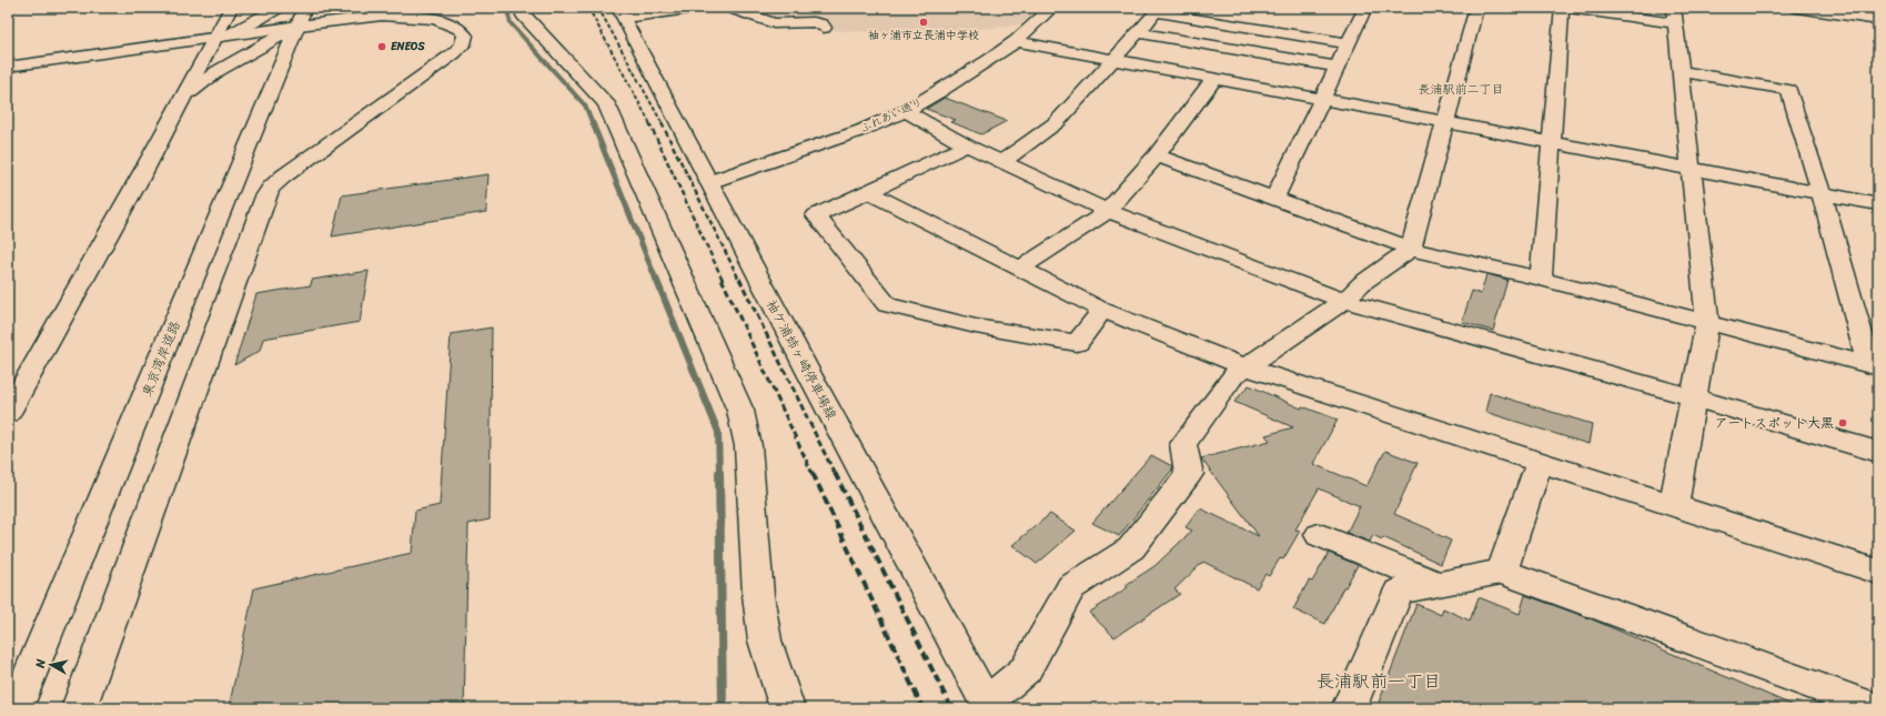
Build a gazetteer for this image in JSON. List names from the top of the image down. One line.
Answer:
{"streets":{"main road":["ふれあい通り","東京湾岸道路","袖ケ浦姉ヶ崎停車場線"]},"crossings":[["ふれあい通り","袖ケ浦姉ヶ崎停車場線"]],"districts":["長浦駅前二丁目","長浦駅前一丁目"],"places":["袖ヶ浦市立長浦中学校","ENEOS","アートスポット大黒"],"north":"left"}
